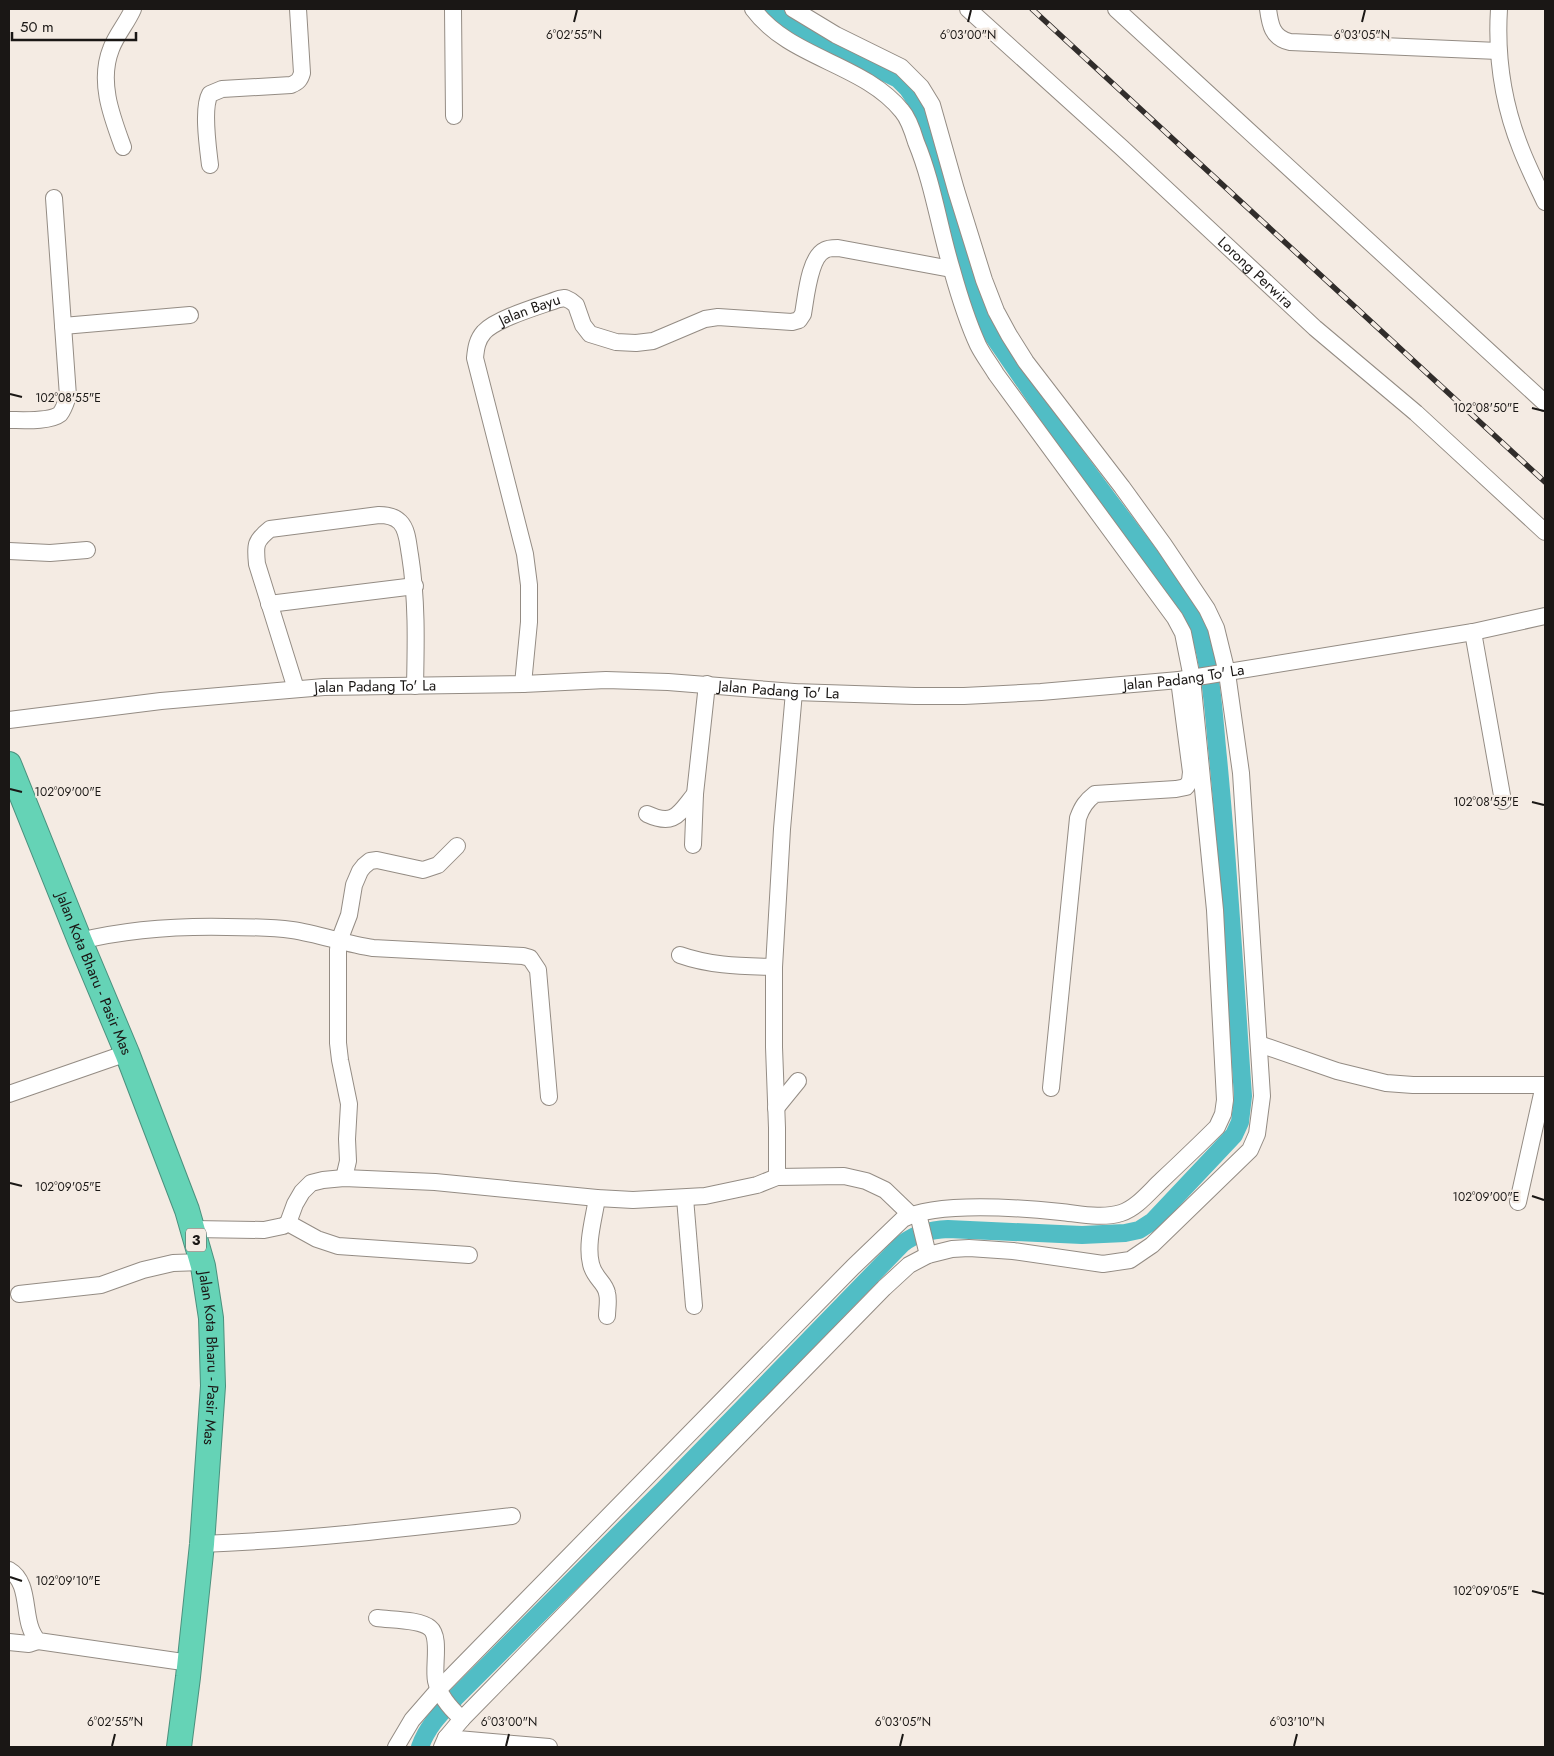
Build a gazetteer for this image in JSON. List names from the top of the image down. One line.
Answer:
{"streets":{"highway":["Jalan Kota Bharu - Pasir Mas","3"],"street":["Lorong Perwira","Jalan Bayu","Jalan Padang To' La"]},"crossings":[["Jalan Bayu","Jalan Padang To' La"]],"scale_bar":"50 m","coordinates":["6°02'55\"N","6°03'00\"N","6°03'05\"N","102°08'55\"E","102°08'50\"E","102°09'00\"E","102°09'05\"E","102°09'10\"E","6°03'10\"N"]}
